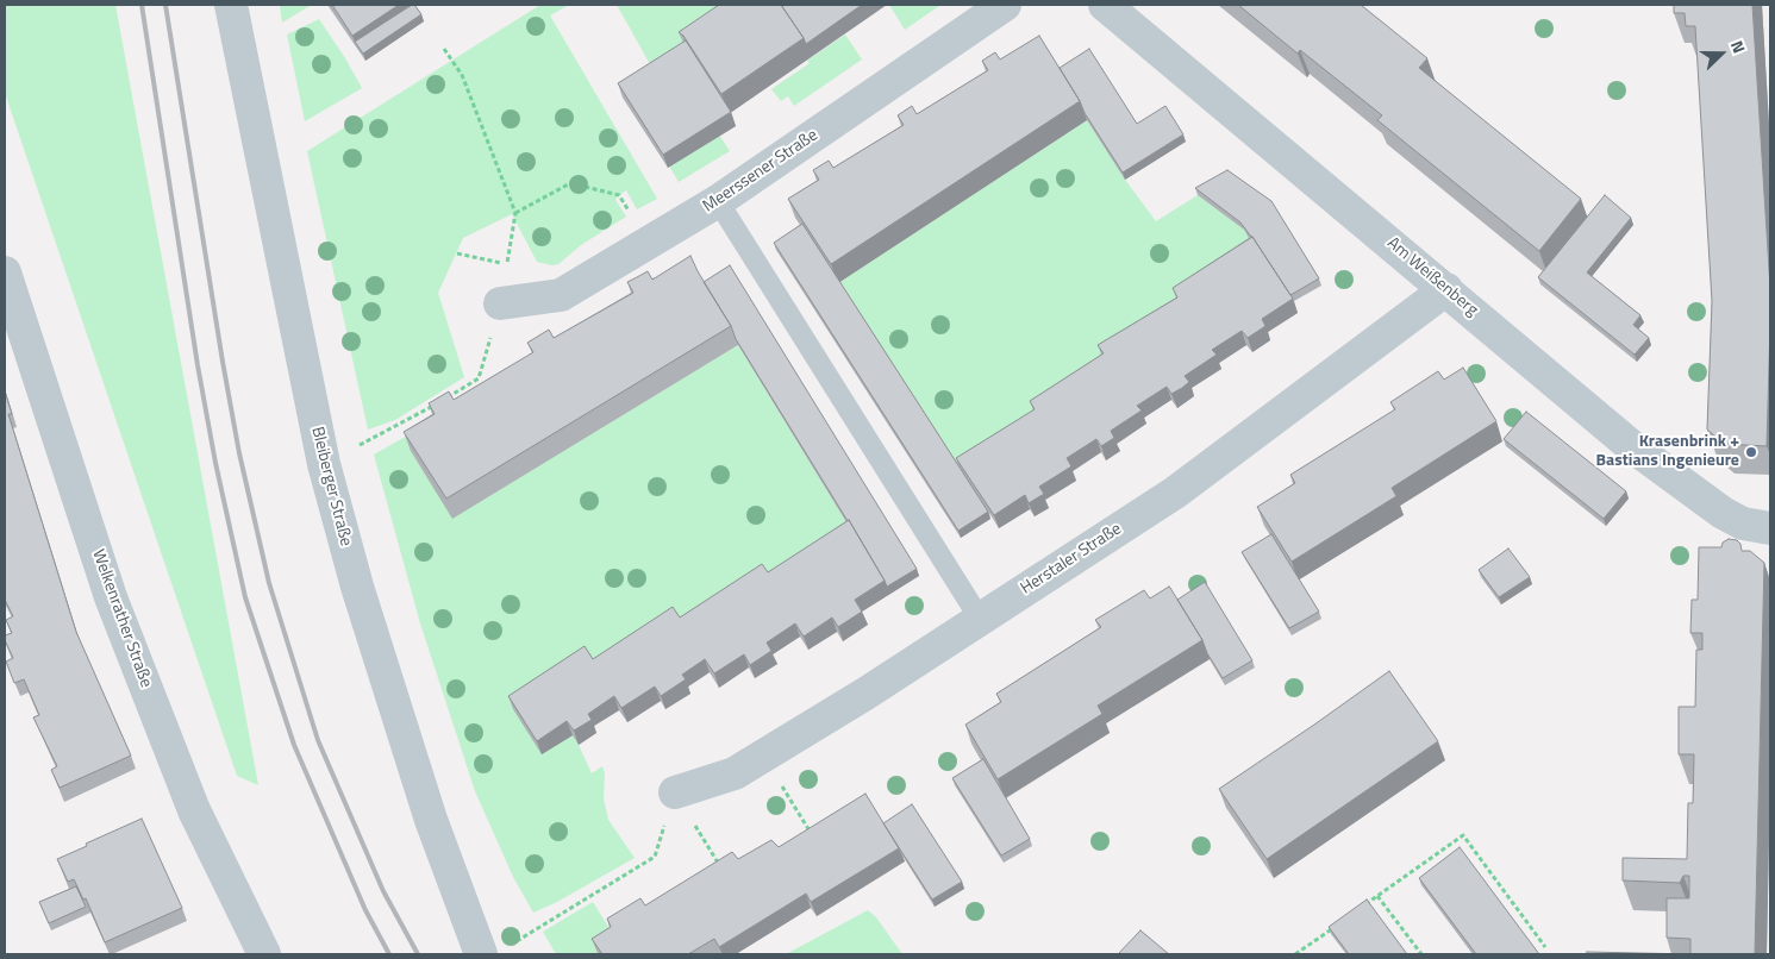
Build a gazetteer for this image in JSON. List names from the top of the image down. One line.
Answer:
{"streets":{"street":["Meerssener Straße","Am Weißenberg","Bleiberger Straße","Herstaler Straße","Welkenrather Straße"]},"crossings":[["Am Weißenberg","Herstaler Straße"]],"places":["Krasenbrink + Bastians Ingenieure"],"north":"right"}
